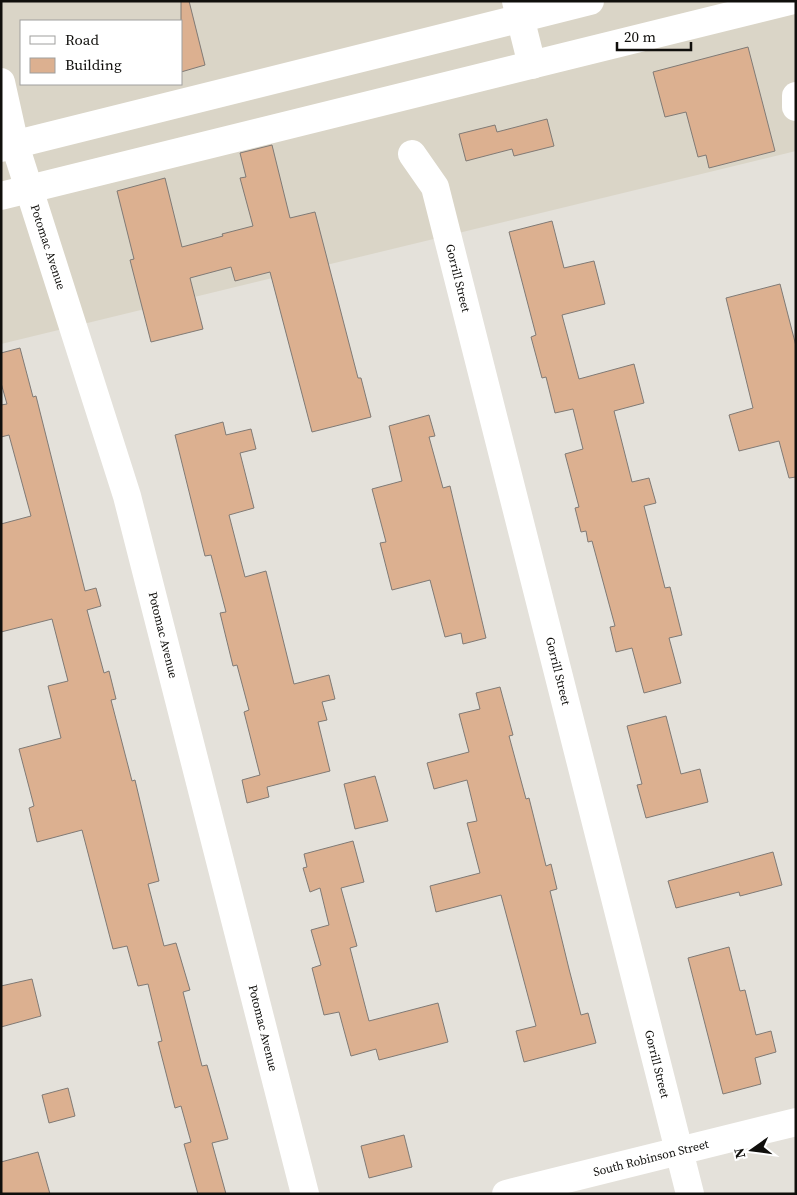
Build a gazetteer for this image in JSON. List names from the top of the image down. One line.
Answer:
{"streets":{"street":["Potomac Avenue","Gorrill Street","South Robinson Street"]},"crossings":[["Gorrill Street","South Robinson Street"]],"legend":["Road","Building"],"scale_bar":"20 m","north":"left"}
